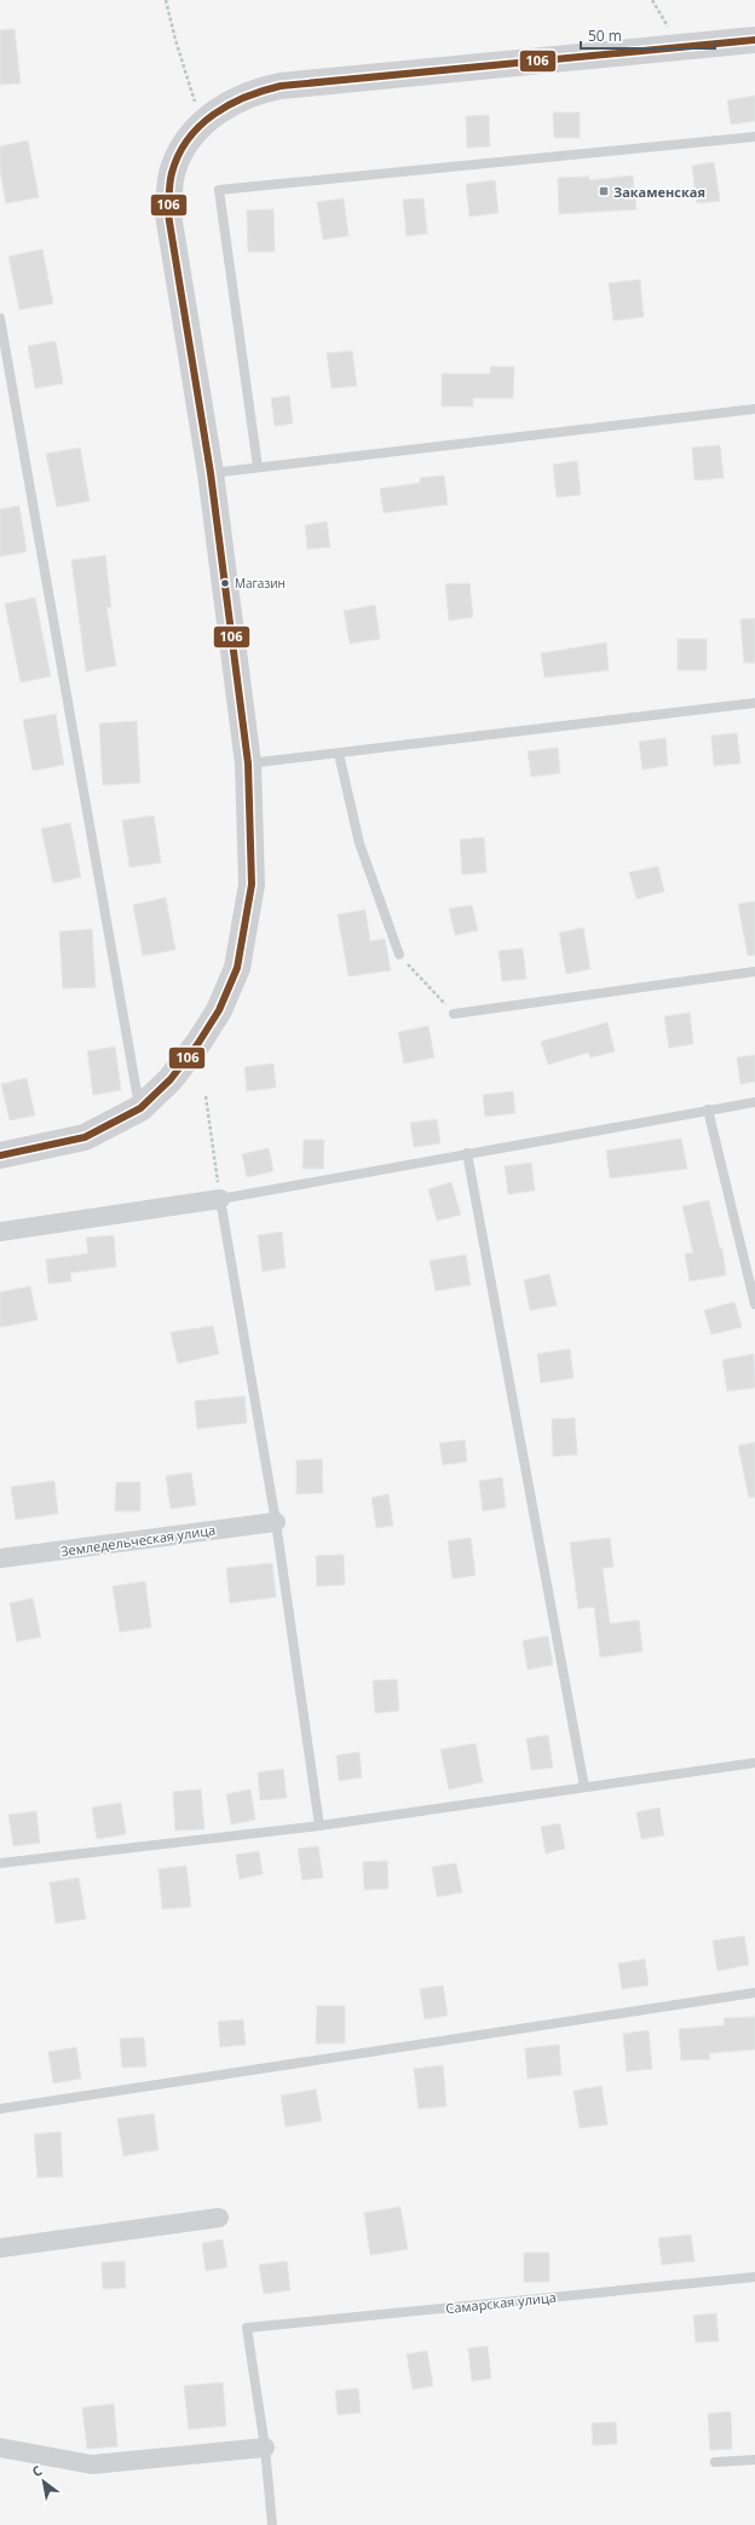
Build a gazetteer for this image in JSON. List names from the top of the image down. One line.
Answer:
{"streets":{"street":["Земледельческая улица"],"lane":["Самарская улица"]},"places":{"transit":["Закаменская"],"other":["Магазин"]},"lines":["transit line 106"],"scale_bar":"50 m","north":"top left"}
